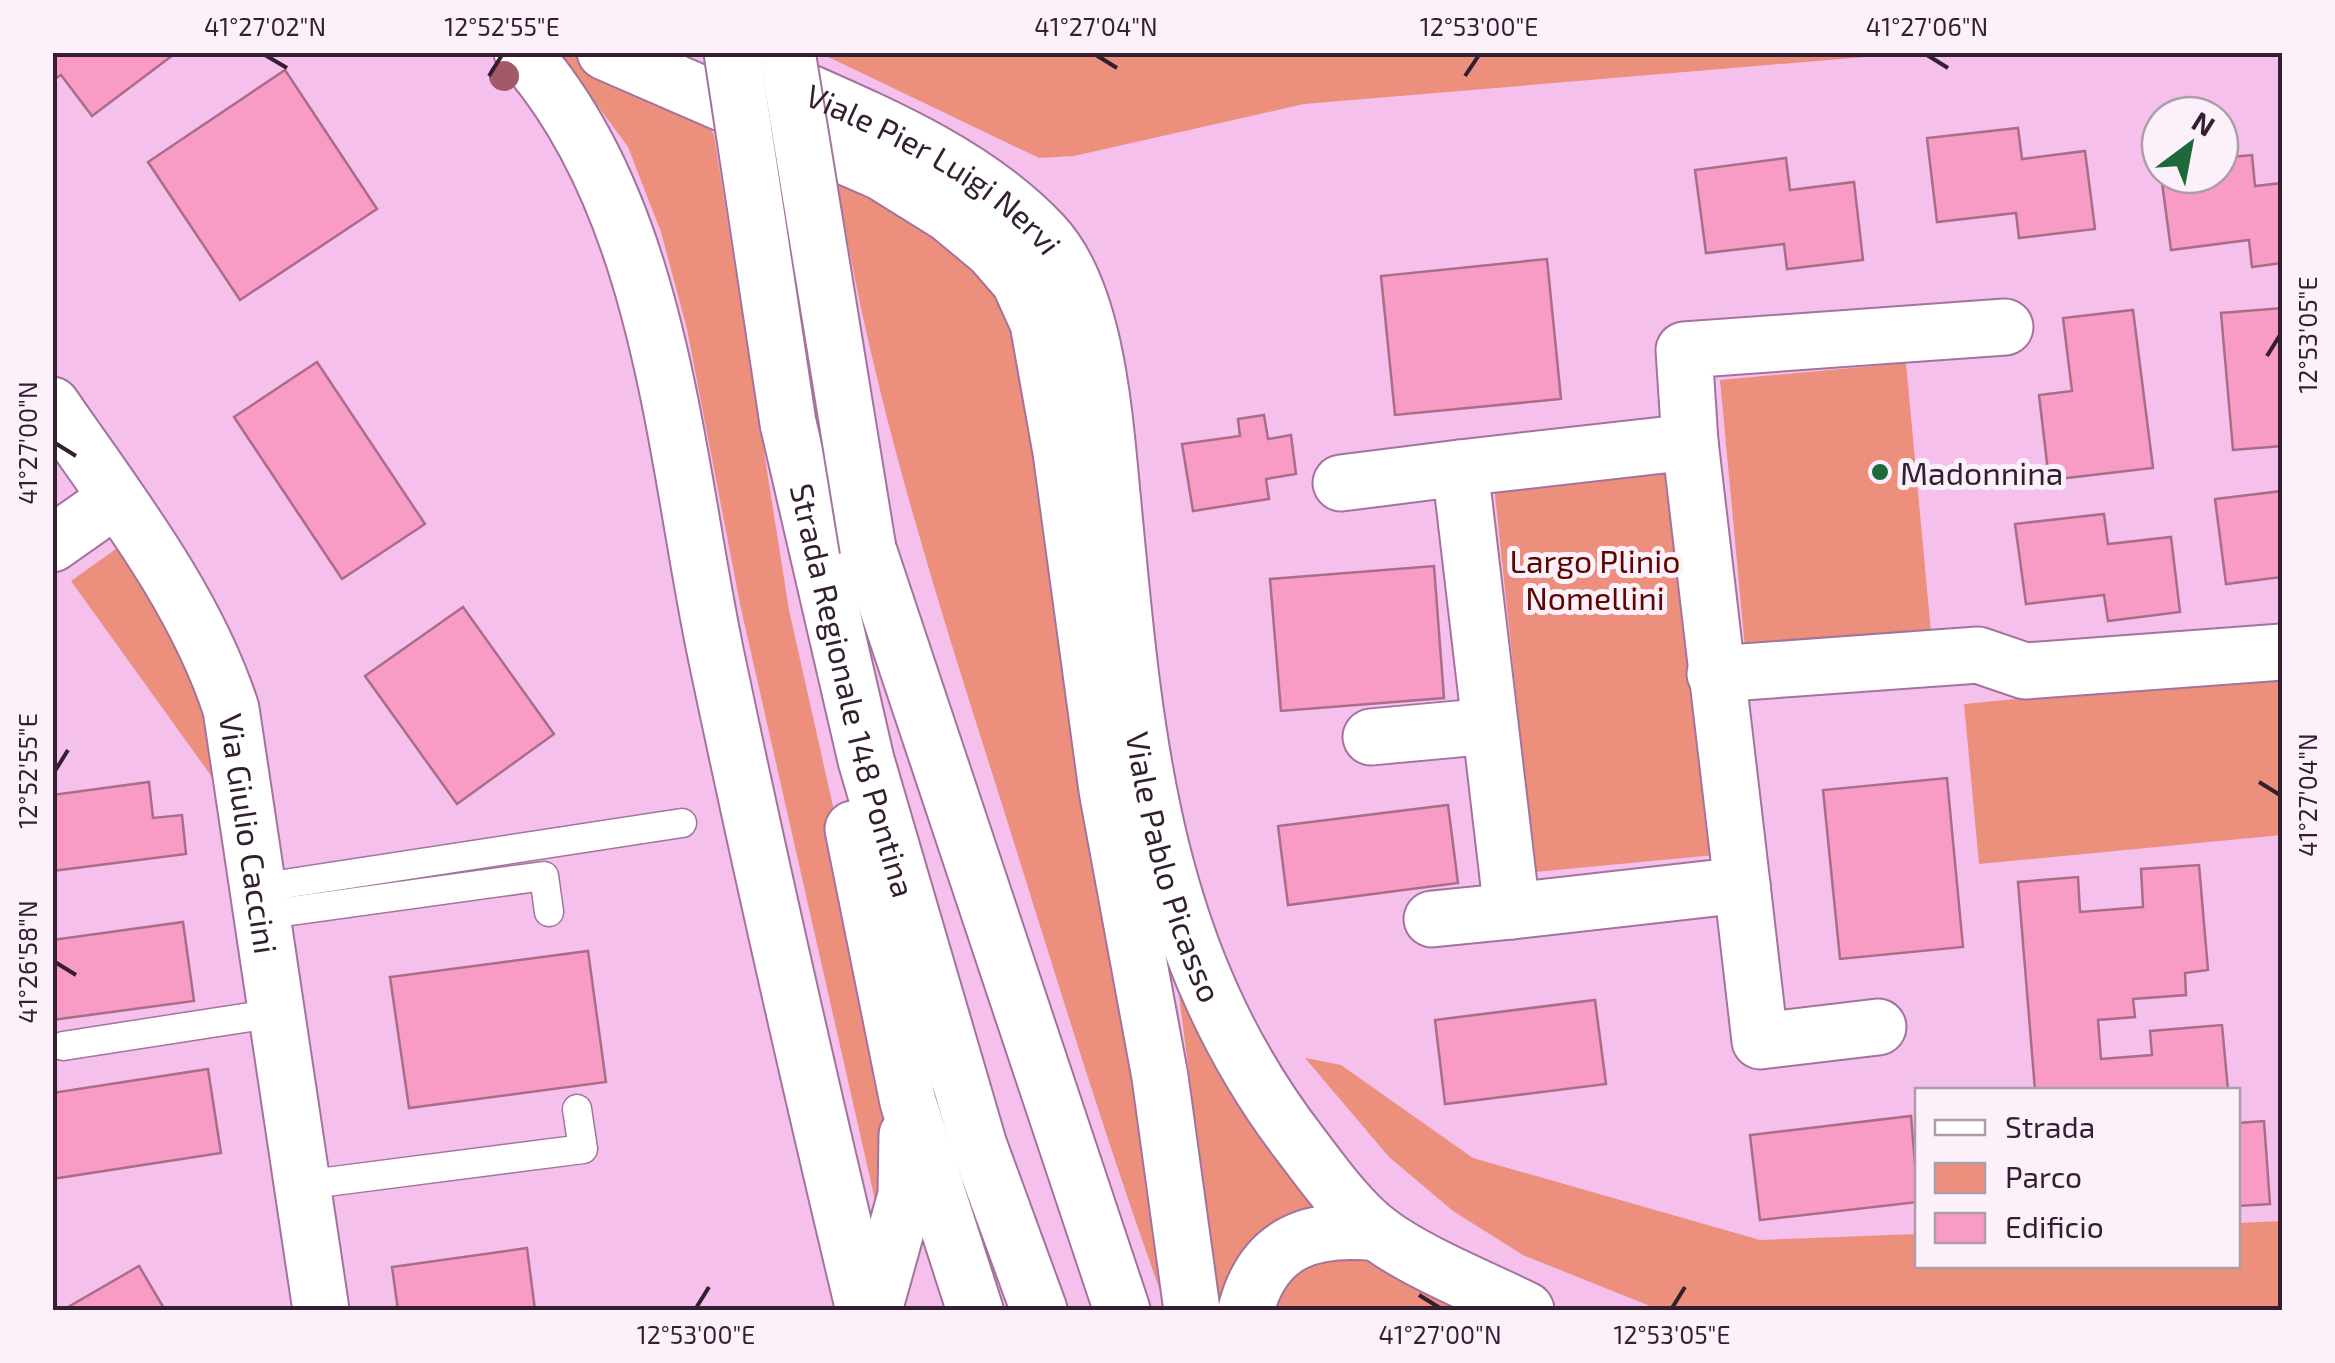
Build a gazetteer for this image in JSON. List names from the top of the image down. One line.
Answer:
{"streets":{"street":["Viale Pier Luigi Nervi","Strada Regionale 148 Pontina","Via Giulio Caccini","Viale Pablo Picasso"]},"crossings":[["Viale Pier Luigi Nervi","Viale Pablo Picasso"]],"parks":["Largo Plinio Nomellini"],"places":["Madonnina"],"legend":["Strada","Parco","Edificio"],"north":"top right","coordinates":["41°27'02\"N","12°52'55\"E","41°27'04\"N","12°53'00\"E","41°27'06\"N","12°53'05\"E","41°27'00\"N","41°26'58\"N"]}
